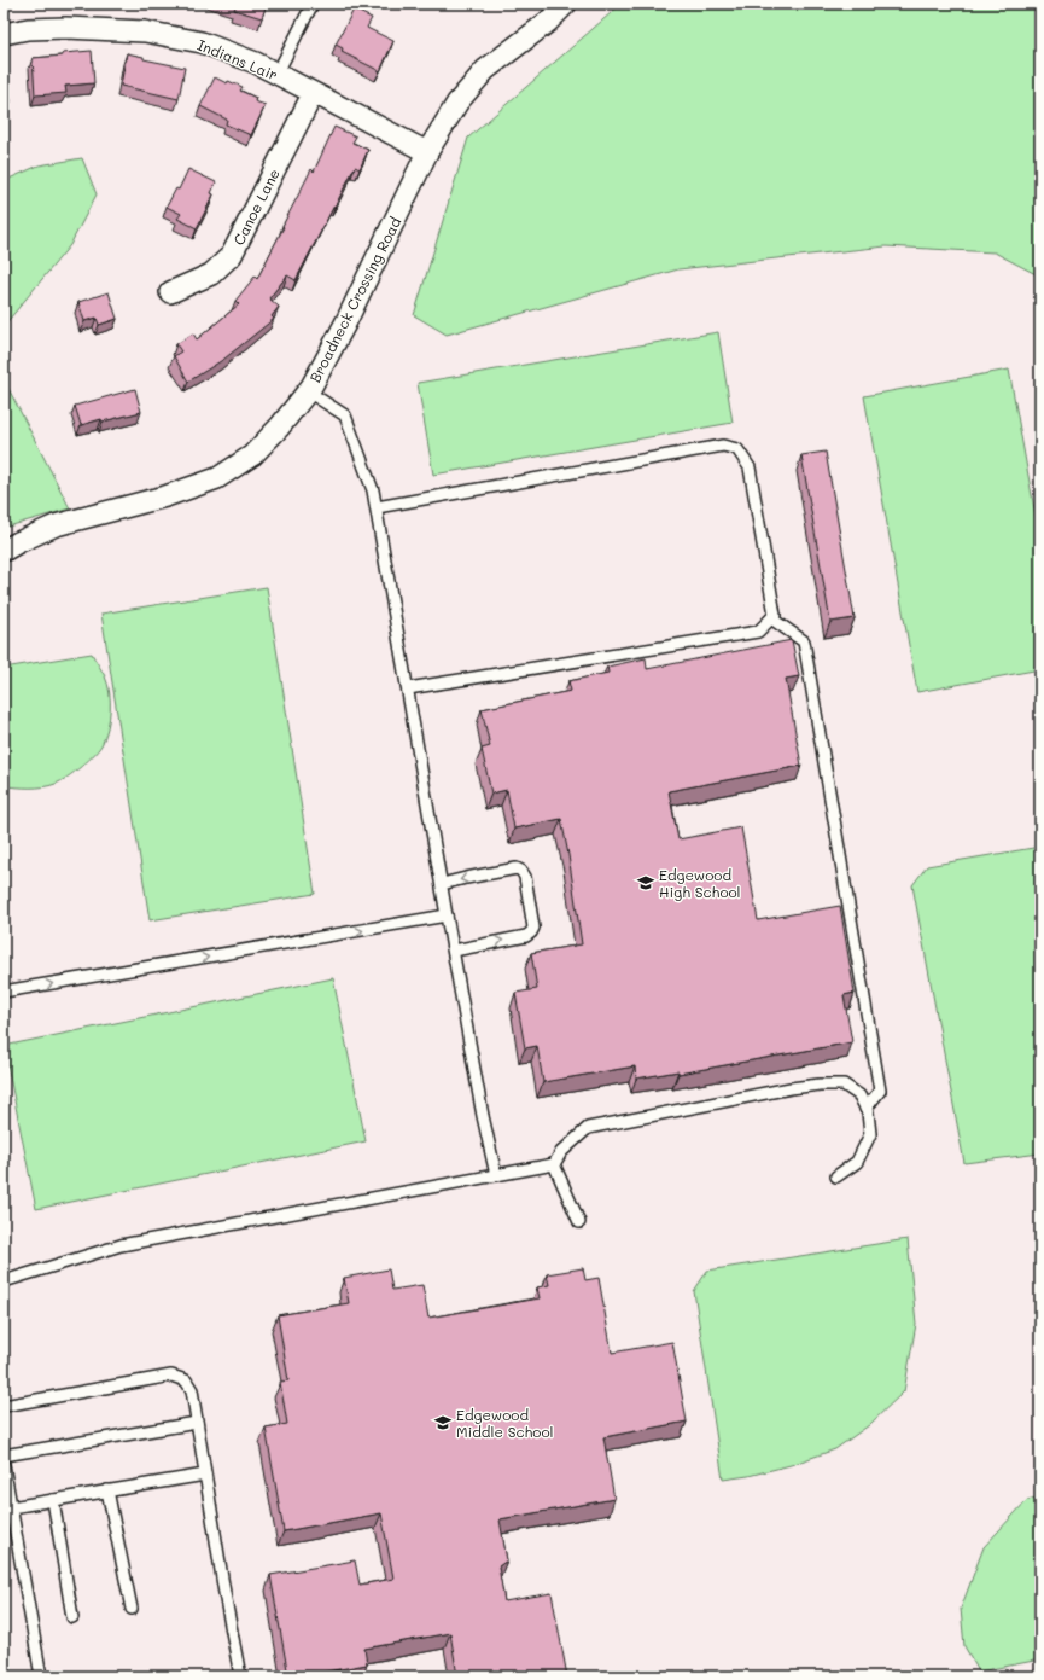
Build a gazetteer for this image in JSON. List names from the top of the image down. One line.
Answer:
{"streets":{"street":["Indians Lair","Canoe Lane","Broadneck Crossing Road"]},"crossings":[["Indians Lair","Canoe Lane"],["Indians Lair","Broadneck Crossing Road"]],"places":{"school or university":["Edgewood High School","Edgewood Middle School"]}}
